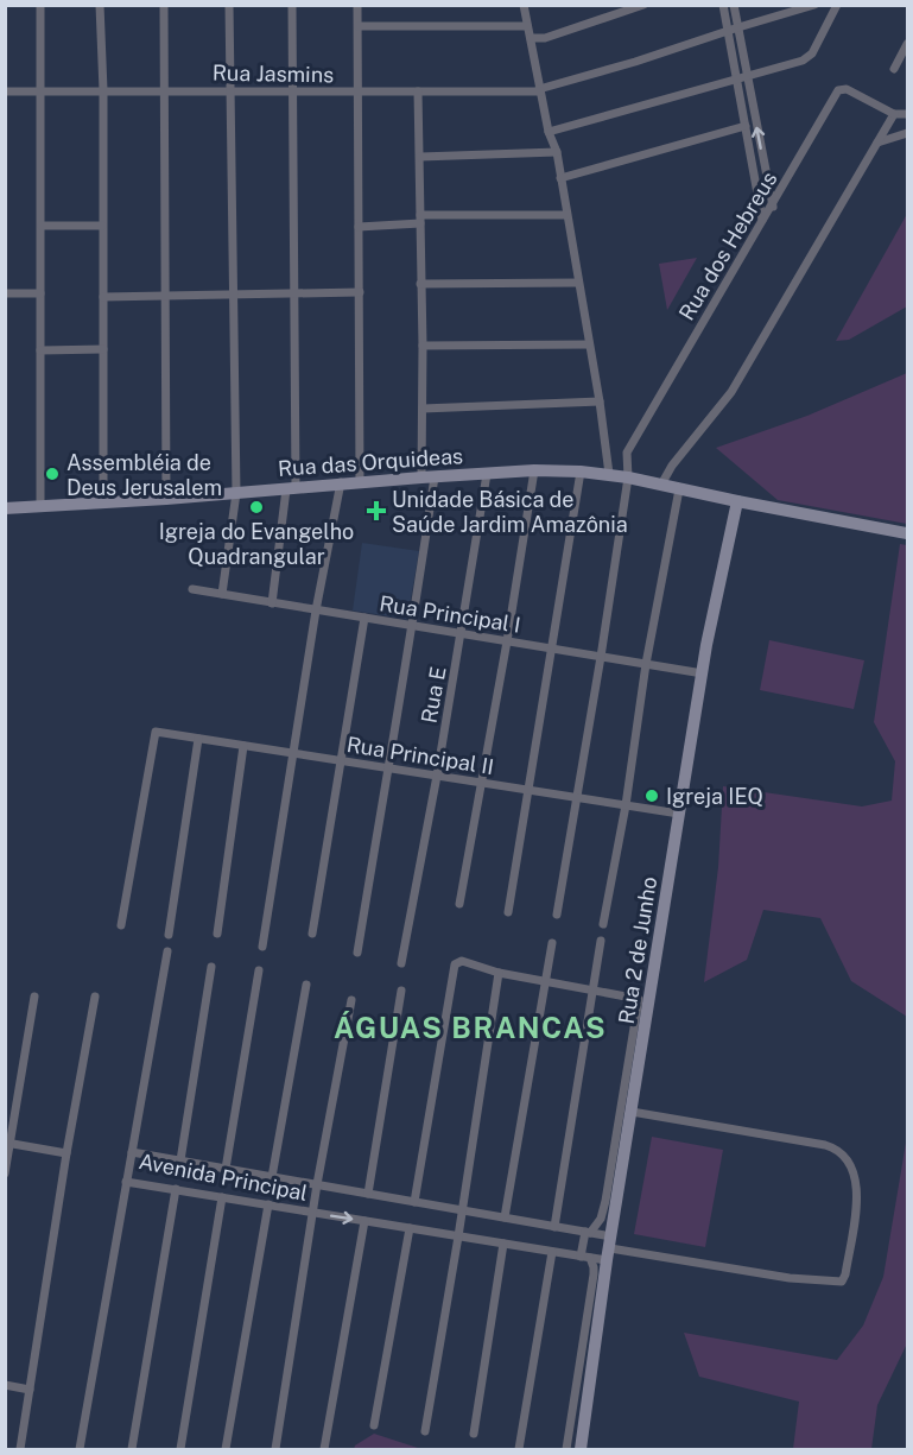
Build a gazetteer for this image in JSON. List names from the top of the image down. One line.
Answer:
{"streets":{"street":["Rua Jasmins","Rua dos Hebreus","Rua das Orquideas","Rua Principal I","Rua E","Rua Principal II","Rua 2 de Junho","Avenida Principal"]},"crossings":[["Rua dos Hebreus","Rua das Orquideas"],["Rua dos Hebreus","Rua Principal I"],["Rua dos Hebreus","Rua Principal II"],["Rua das Orquideas","Rua E"],["Rua das Orquideas","Rua 2 de Junho"],["Rua Principal I","Rua E"],["Rua Principal I","Rua 2 de Junho"],["Rua E","Rua Principal II"],["Rua Principal II","Rua 2 de Junho"],["Rua 2 de Junho","Avenida Principal"]],"districts":["ÁGUAS BRANCAS"],"places":{"other":["Assembléia de Deus Jerusalem","Igreja do Evangelho Quadrangular","Igreja IEQ"],"health":["Unidade Básica de Saúde Jardim Amazônia"]}}
